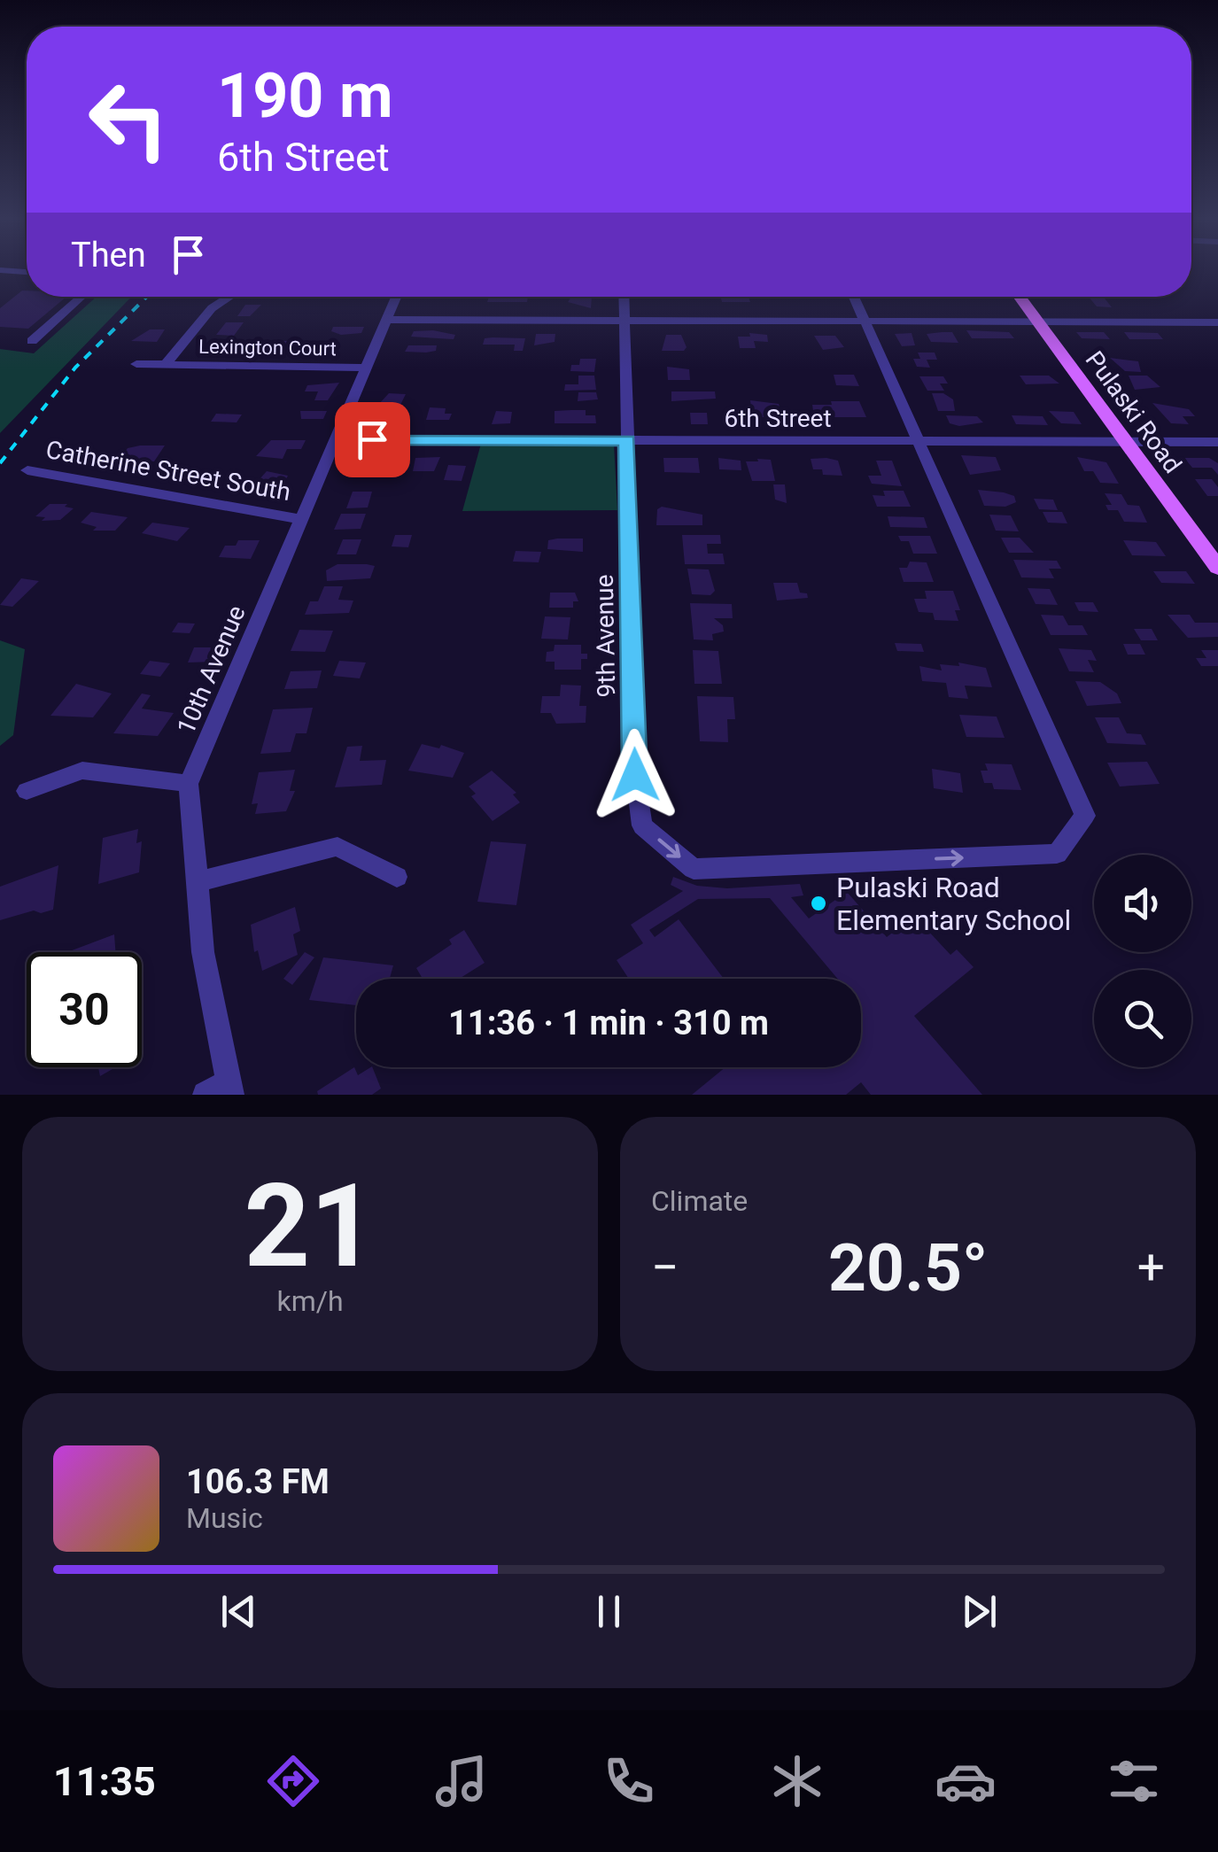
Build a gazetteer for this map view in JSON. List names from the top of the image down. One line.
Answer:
{"streets":{"main road":["Pulaski Road"],"street":["Lexington Court","6th Street","Catherine Street South","9th Avenue","10th Avenue"]},"crossings":[["Lexington Court","10th Avenue"],["Pulaski Road","6th Street"],["6th Street","9th Avenue"],["6th Street","10th Avenue"],["Catherine Street South","10th Avenue"]],"places":["Pulaski Road Elementary School"],"page":{"turn":["190 m","6th Street"],"then":"Then","limit":"30","trip":"11:36 · 1 min · 310 m","tile":[["21","km/h"],"Climate"],"heat":["−","20.5°","+"],"song":["106.3 FM","Music"],"tabs":"11:35"}}
